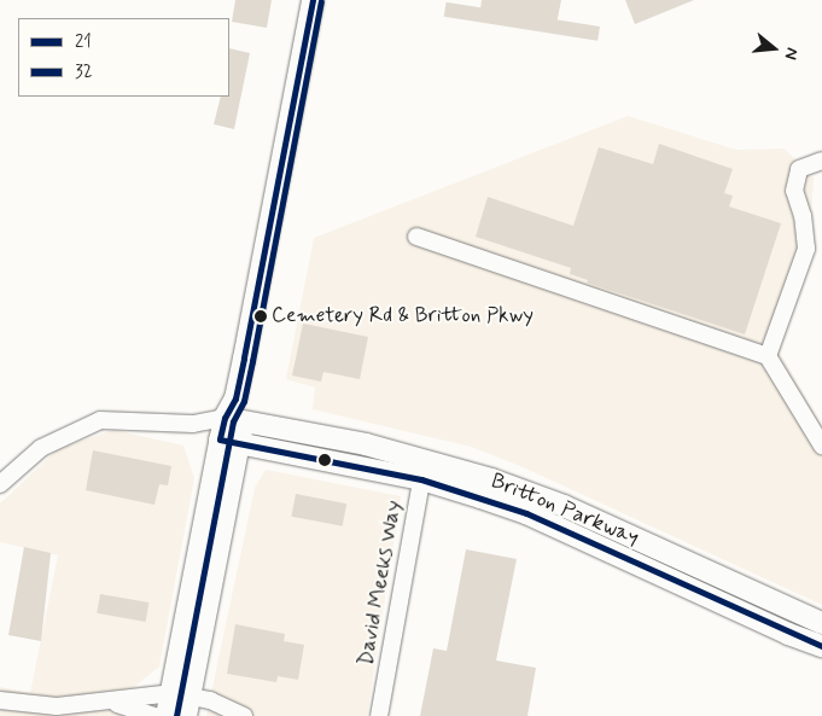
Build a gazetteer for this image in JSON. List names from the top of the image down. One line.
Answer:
{"streets":{"main road":["Britton Parkway"],"street":["David Meeks Way"]},"crossings":[["Britton Parkway","David Meeks Way"]],"places":["Cemetery Rd & Britton Pkwy"],"lines":["transit line 21","transit line 32"],"legend":["21","32"],"north":"right"}
